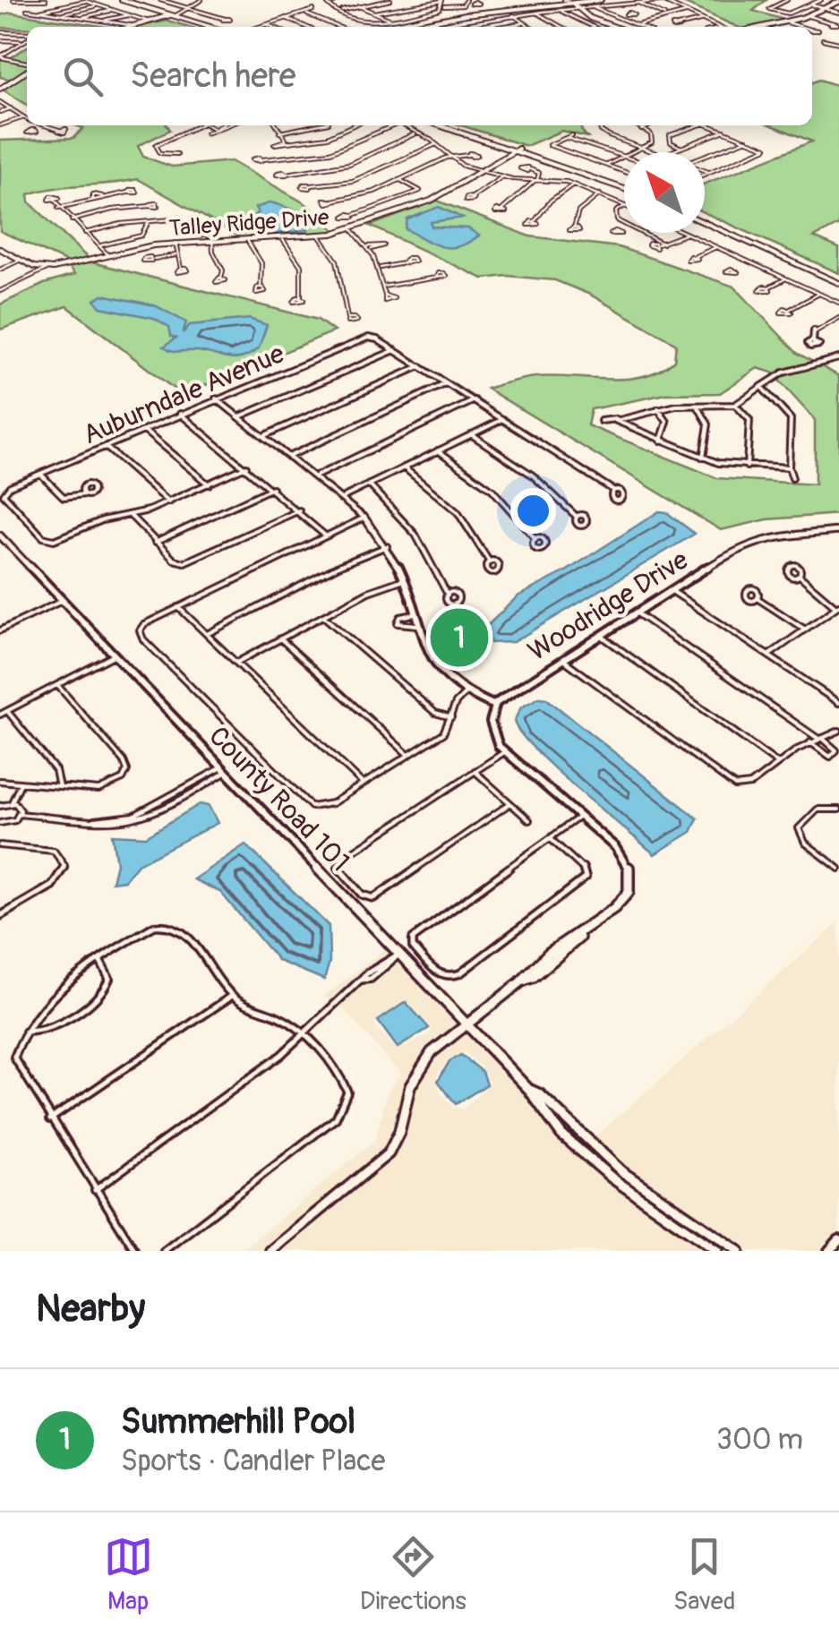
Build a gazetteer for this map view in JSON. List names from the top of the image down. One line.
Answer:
{"streets":{"street":["Talley Ridge Drive","Auburndale Avenue","Woodridge Drive","County Road 101"]},"north":"top left","page":{"search":"Search here","pins":"1","heading":"Nearby","list":[{"mark":"1","name":"Summerhill Pool","note":"Sports · Candler Place","value":"300 m"}],"nav":["Map","Directions","Saved"]}}
